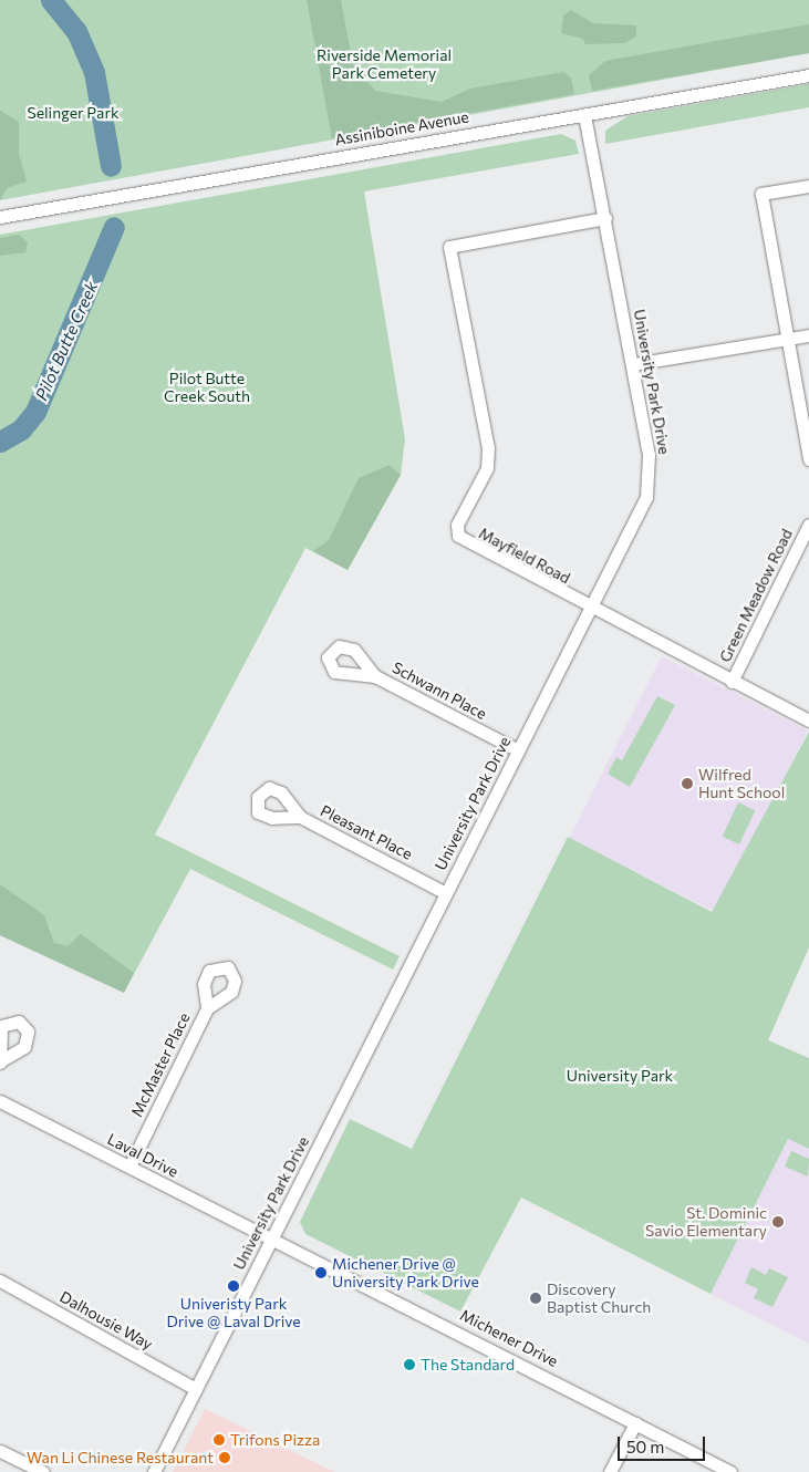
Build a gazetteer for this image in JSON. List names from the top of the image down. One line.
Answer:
{"streets":{"street":["Assiniboine Avenue","University Park Drive","Mayfield Road","Green Meadow Road","Schwann Place","Pleasant Place","McMaster Place","Laval Drive","Dalhousie Way","Michener Drive"]},"crossings":[["Assiniboine Avenue","University Park Drive"],["University Park Drive","Mayfield Road"],["University Park Drive","Schwann Place"],["University Park Drive","Pleasant Place"],["University Park Drive","Laval Drive"],["University Park Drive","Dalhousie Way"],["University Park Drive","Michener Drive"],["Mayfield Road","Green Meadow Road"],["McMaster Place","Laval Drive"],["Laval Drive","Michener Drive"]],"water":["Pilot Butte Creek"],"parks":["Riverside Memorial Park Cemetery","Selinger Park","Pilot Butte Creek South","University Park"],"places":["Wilfred Hunt School","St. Dominic Savio Elementary","Michener Drive @ University Park Drive","Univeristy Park Drive @ Laval Drive","Discovery Baptist Church","The Standard","Trifons Pizza","Wan Li Chinese Restaurant"],"scale_bar":"50 m"}
